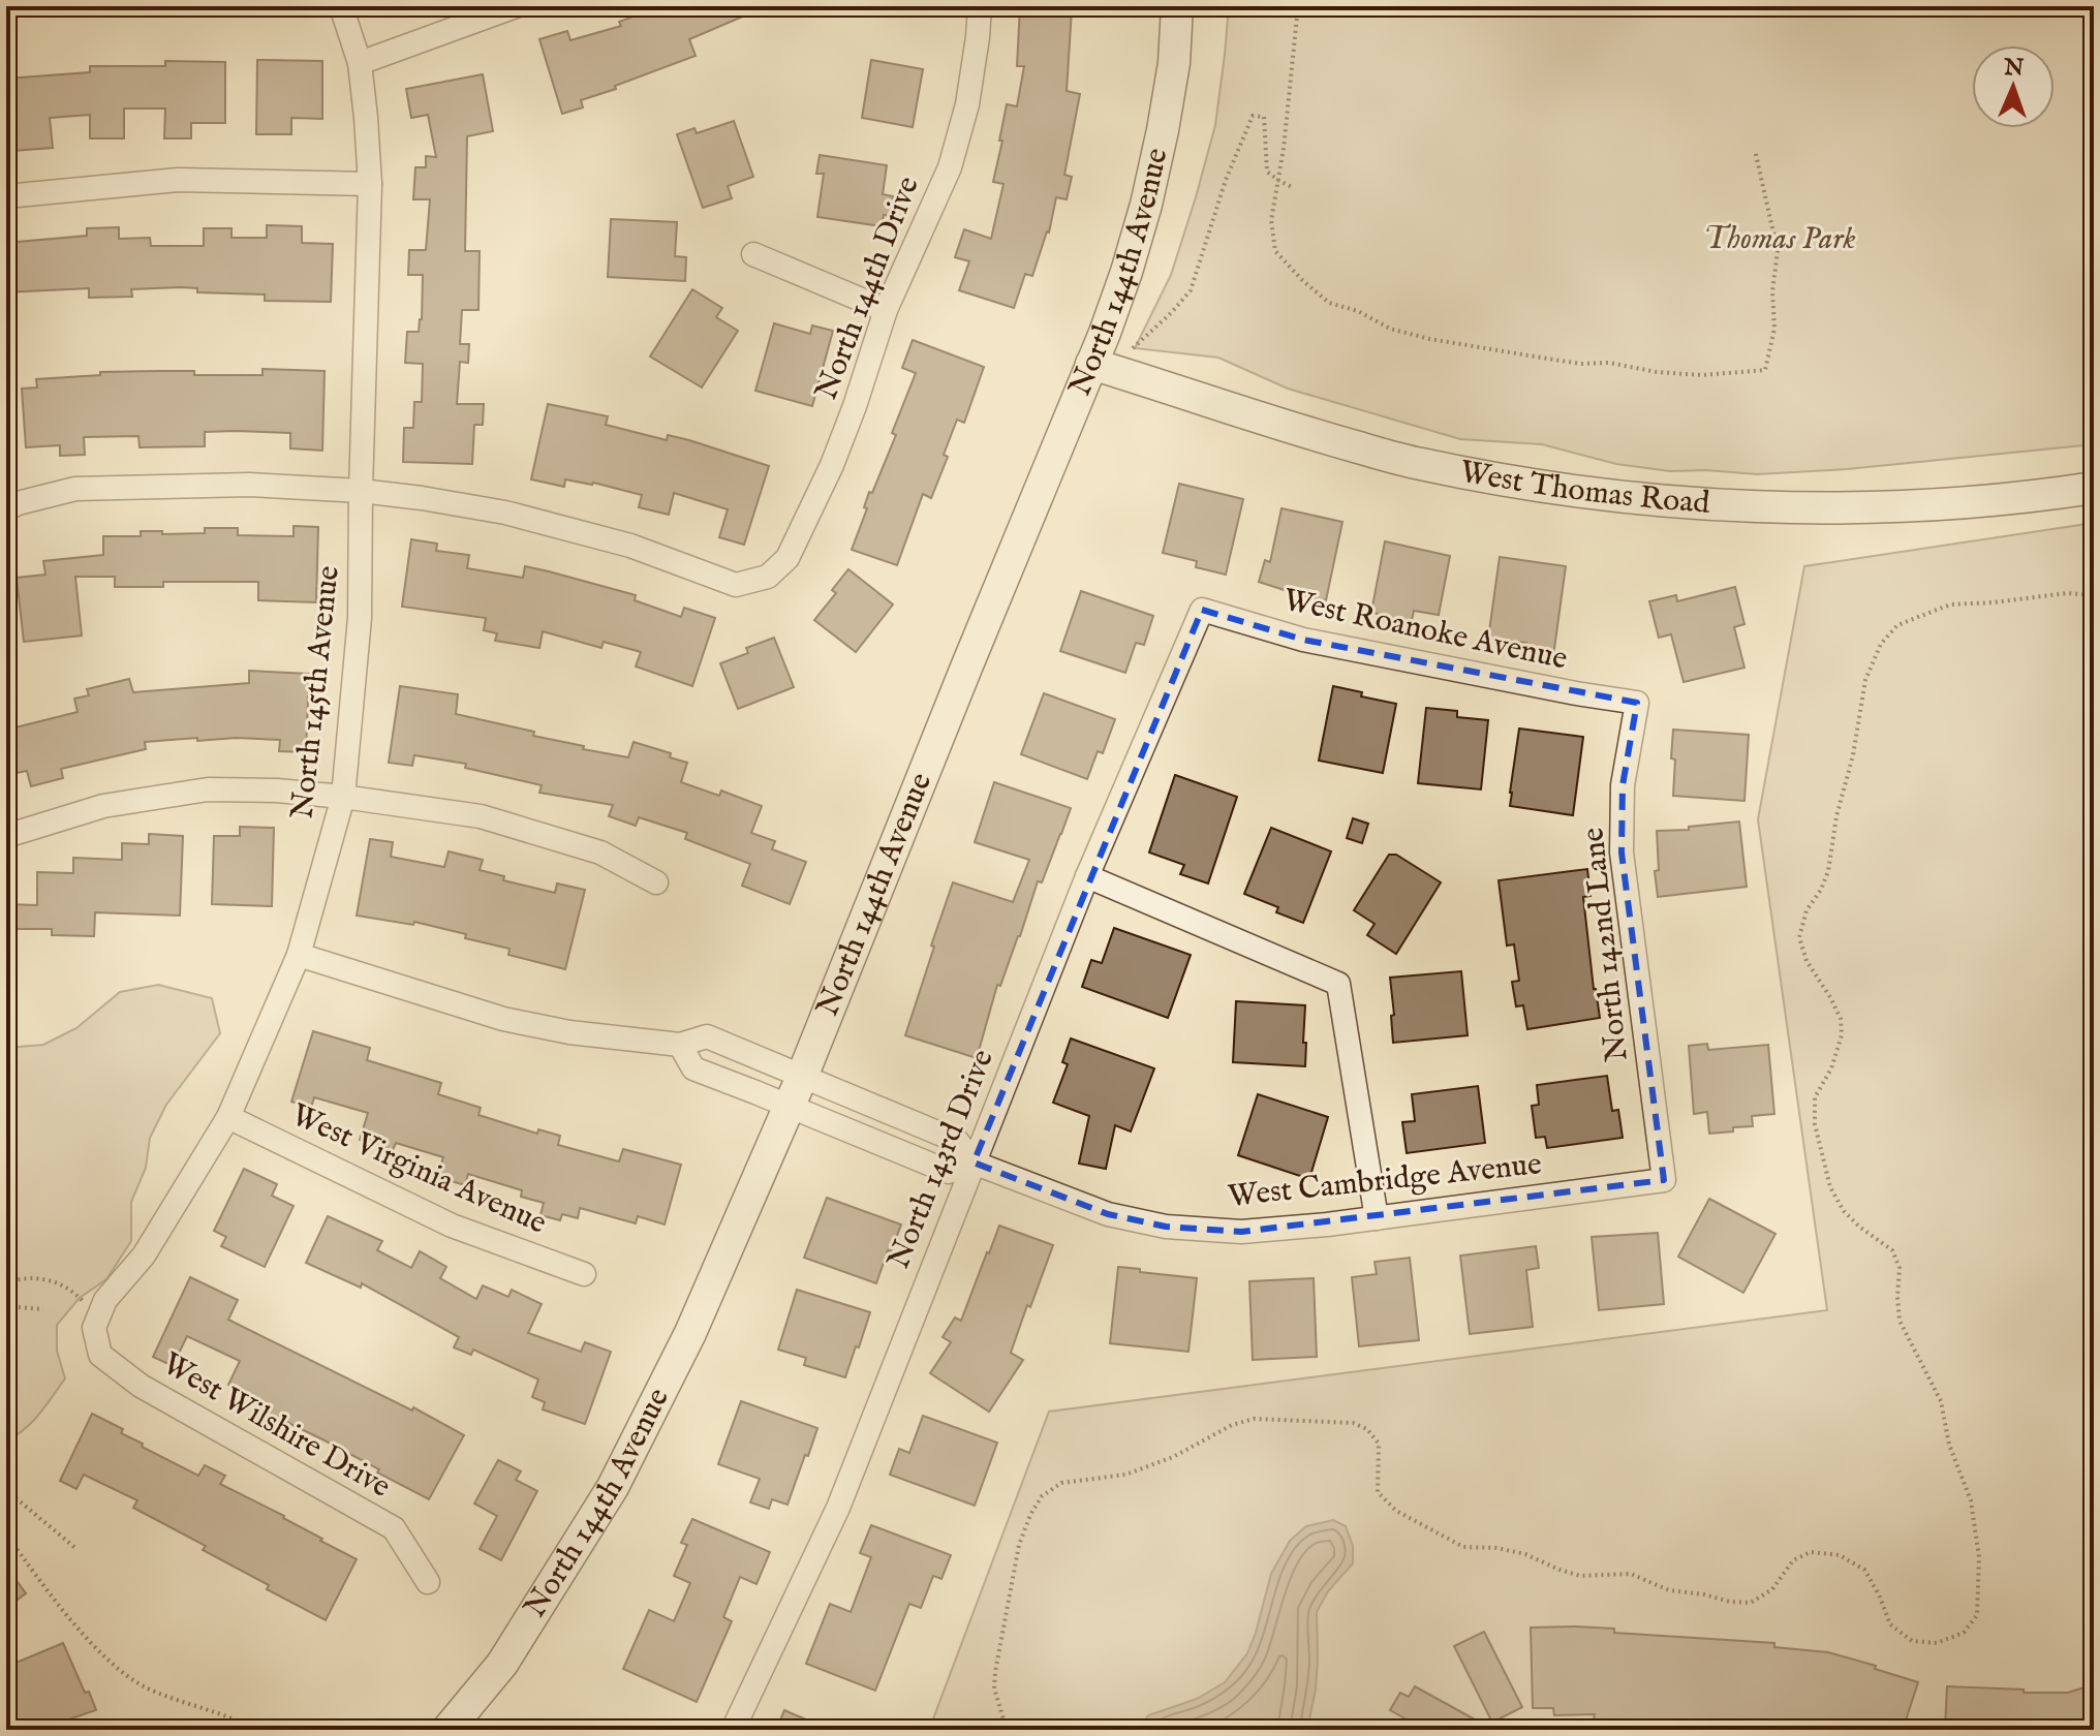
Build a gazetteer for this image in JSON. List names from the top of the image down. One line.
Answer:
{"streets":{"main road":["North 144th Avenue","West Thomas Road"],"street":["North 144th Drive","West Roanoke Avenue","North 145th Avenue","North 142nd Lane","North 143rd Drive","West Virginia Avenue","West Cambridge Avenue","West Wilshire Drive"]},"crossings":[["North 144th Avenue","West Thomas Road"],["North 144th Avenue","West Cambridge Avenue"],["North 144th Drive","North 145th Avenue"],["West Roanoke Avenue","North 142nd Lane"],["West Roanoke Avenue","North 143rd Drive"],["North 145th Avenue","West Virginia Avenue"],["North 145th Avenue","West Cambridge Avenue"],["North 145th Avenue","West Wilshire Drive"],["North 142nd Lane","West Cambridge Avenue"],["North 143rd Drive","West Cambridge Avenue"]],"parks":["Thomas Park"],"north":"top"}
